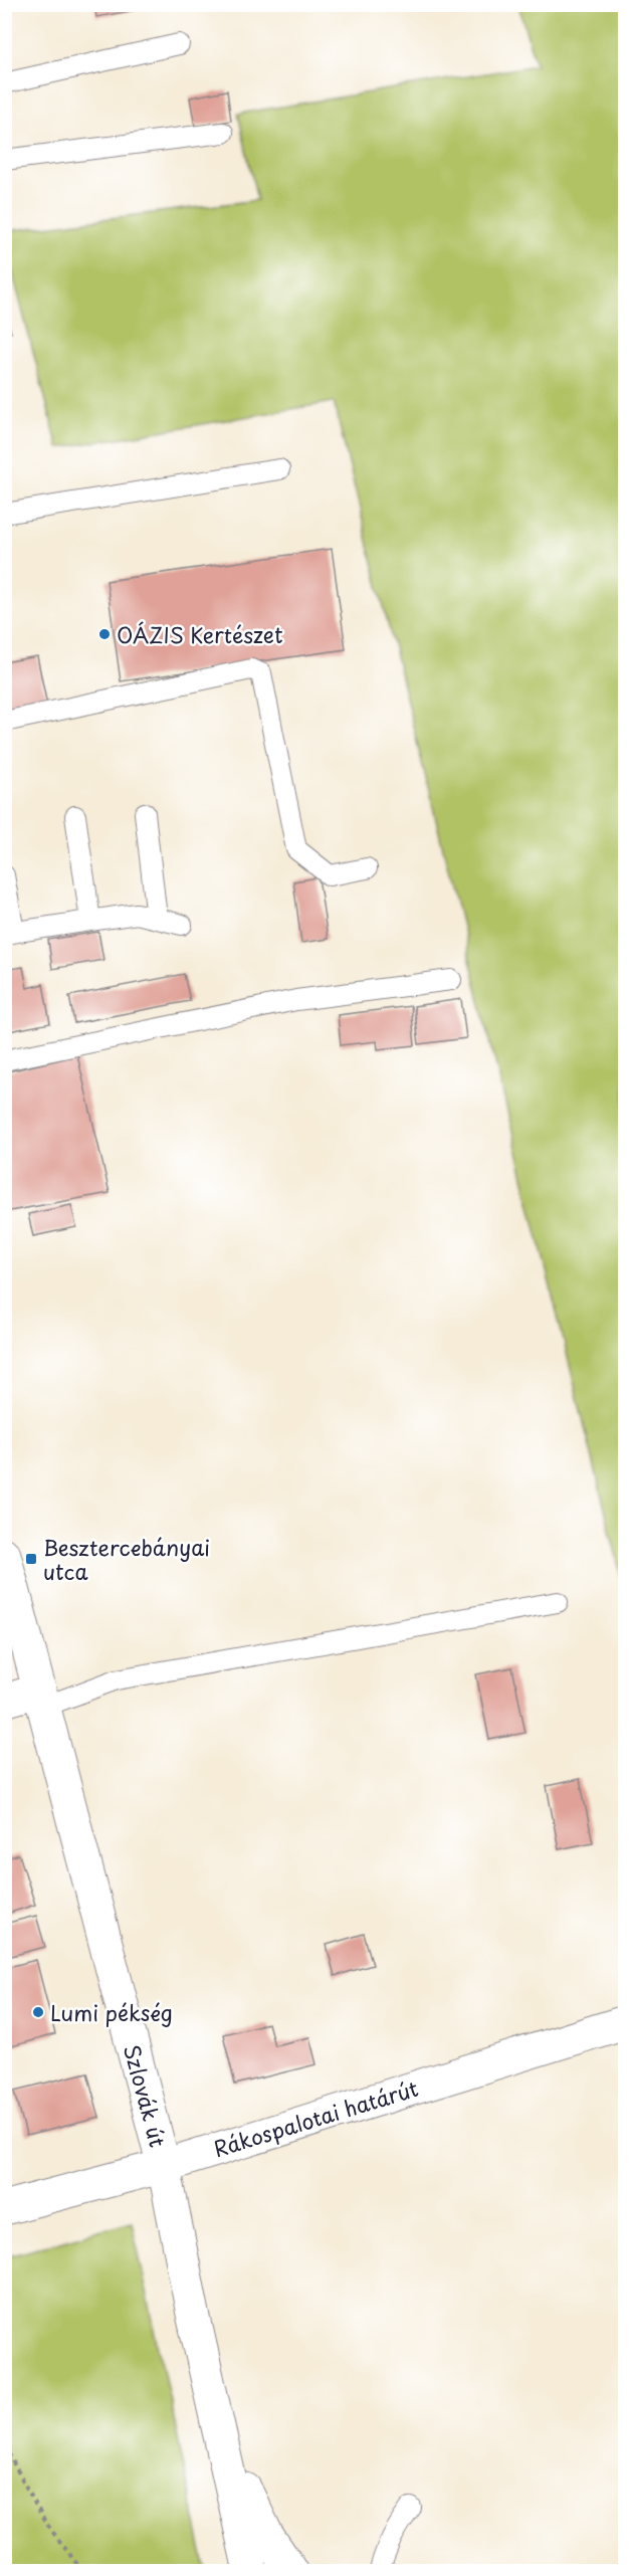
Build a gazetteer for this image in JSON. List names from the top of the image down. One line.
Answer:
{"streets":{"street":["Szlovák út","Rákospalotai határút"]},"crossings":[["Szlovák út","Rákospalotai határút"]],"places":{"other":["OÁZIS Kertészet","Lumi pékség"],"transit":["Besztercebányai utca"]}}
